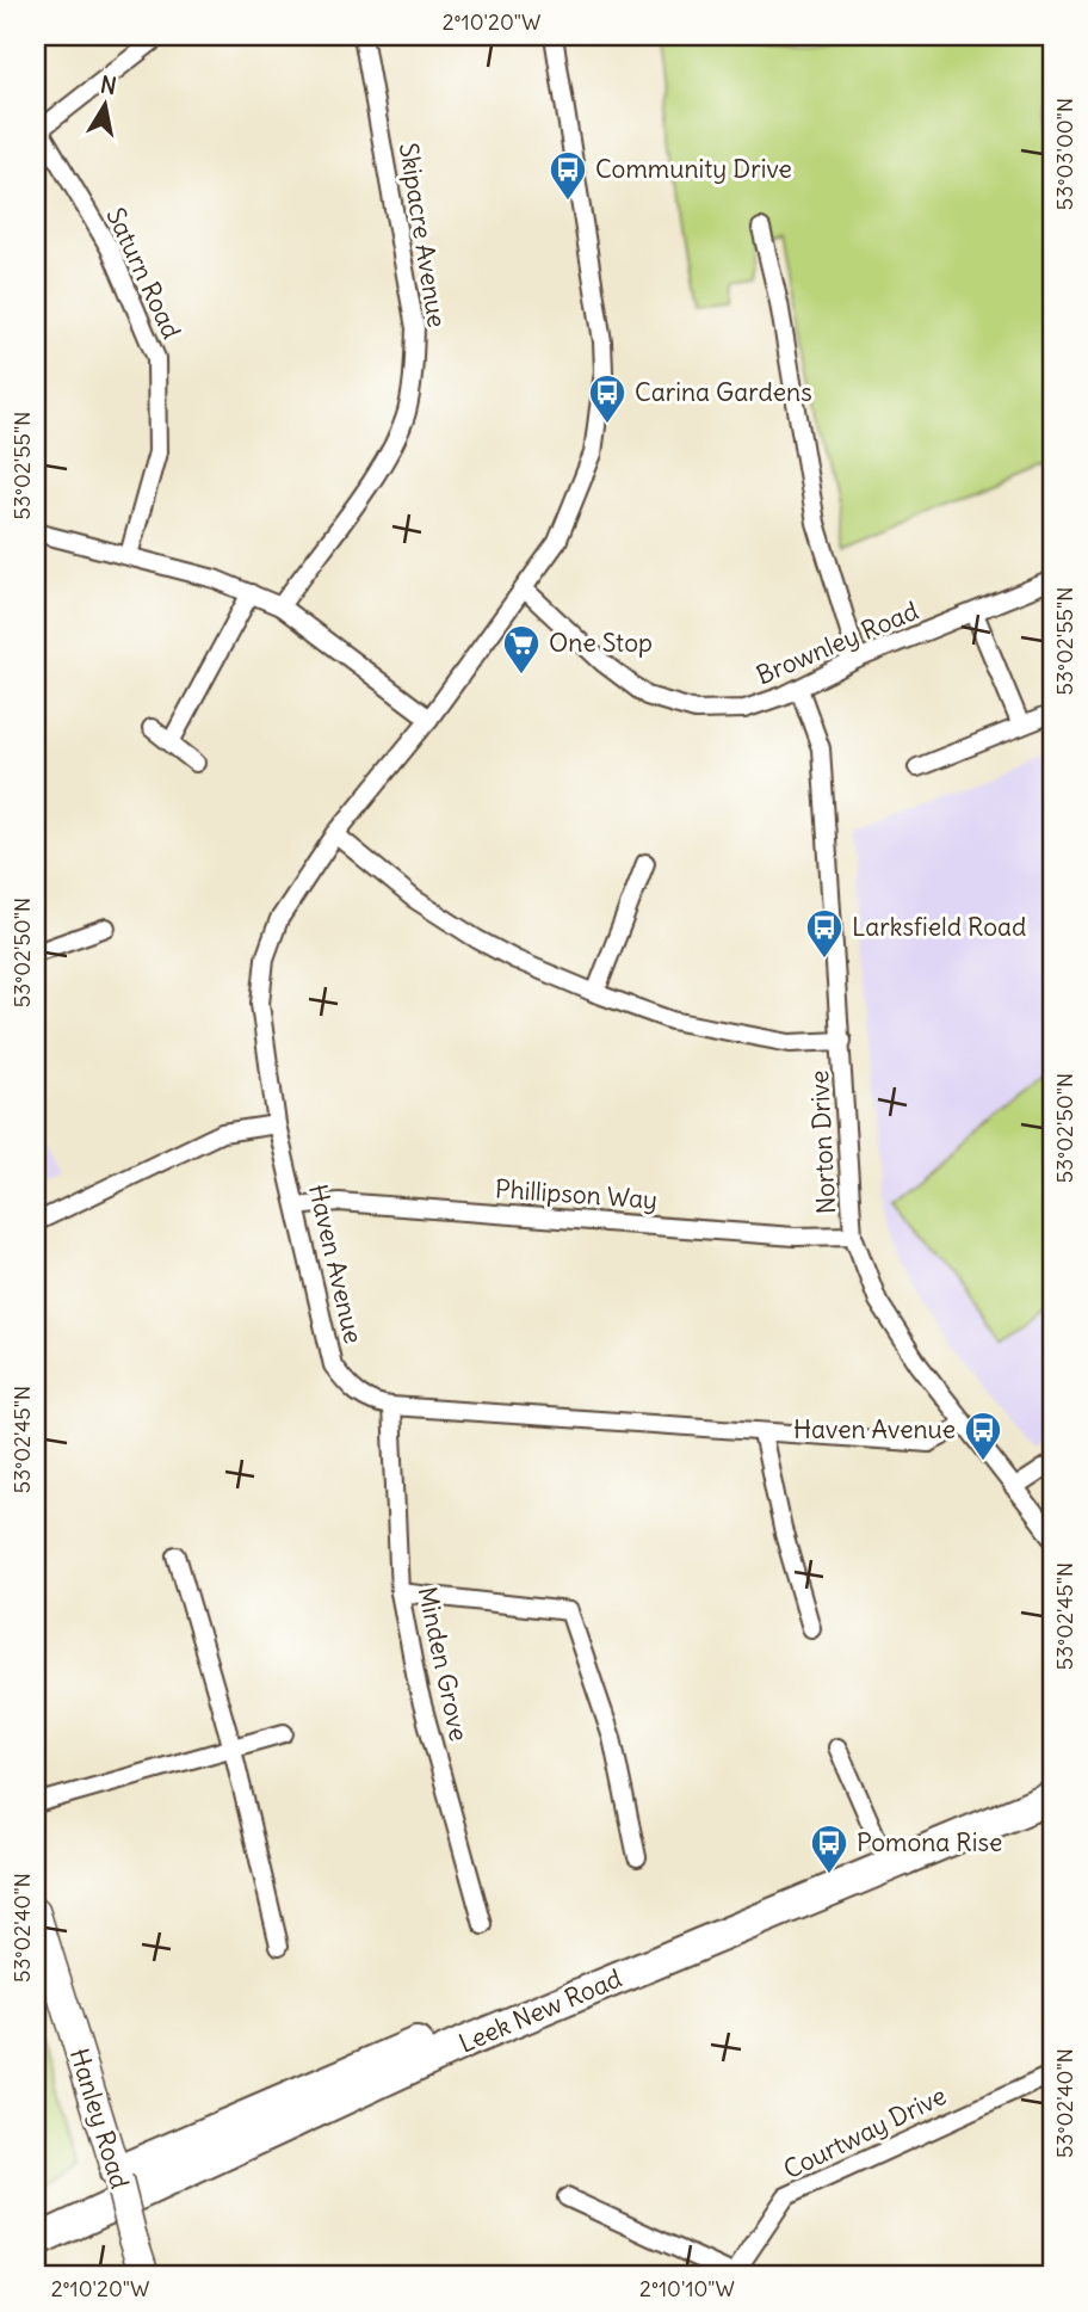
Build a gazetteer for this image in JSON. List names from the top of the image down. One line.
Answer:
{"streets":{"highway":["Leek New Road"],"main road":["Hanley Road"],"street":["Skipacre Avenue","Saturn Road","Brownley Road","Norton Drive","Phillipson Way","Haven Avenue","Minden Grove","Courtway Drive"]},"crossings":[["Brownley Road","Norton Drive"],["Norton Drive","Phillipson Way"],["Norton Drive","Haven Avenue"],["Phillipson Way","Haven Avenue"],["Haven Avenue","Minden Grove"]],"places":{"bus stop":["Community Drive","Carina Gardens","Larksfield Road","Haven Avenue","Pomona Rise"],"supermarket":["One Stop"]},"north":"top","coordinates":["2°10'20\"W","53°03'00\"N","53°02'55\"N","53°02'50\"N","53°02'45\"N","53°02'40\"N","2°10'10\"W"]}
